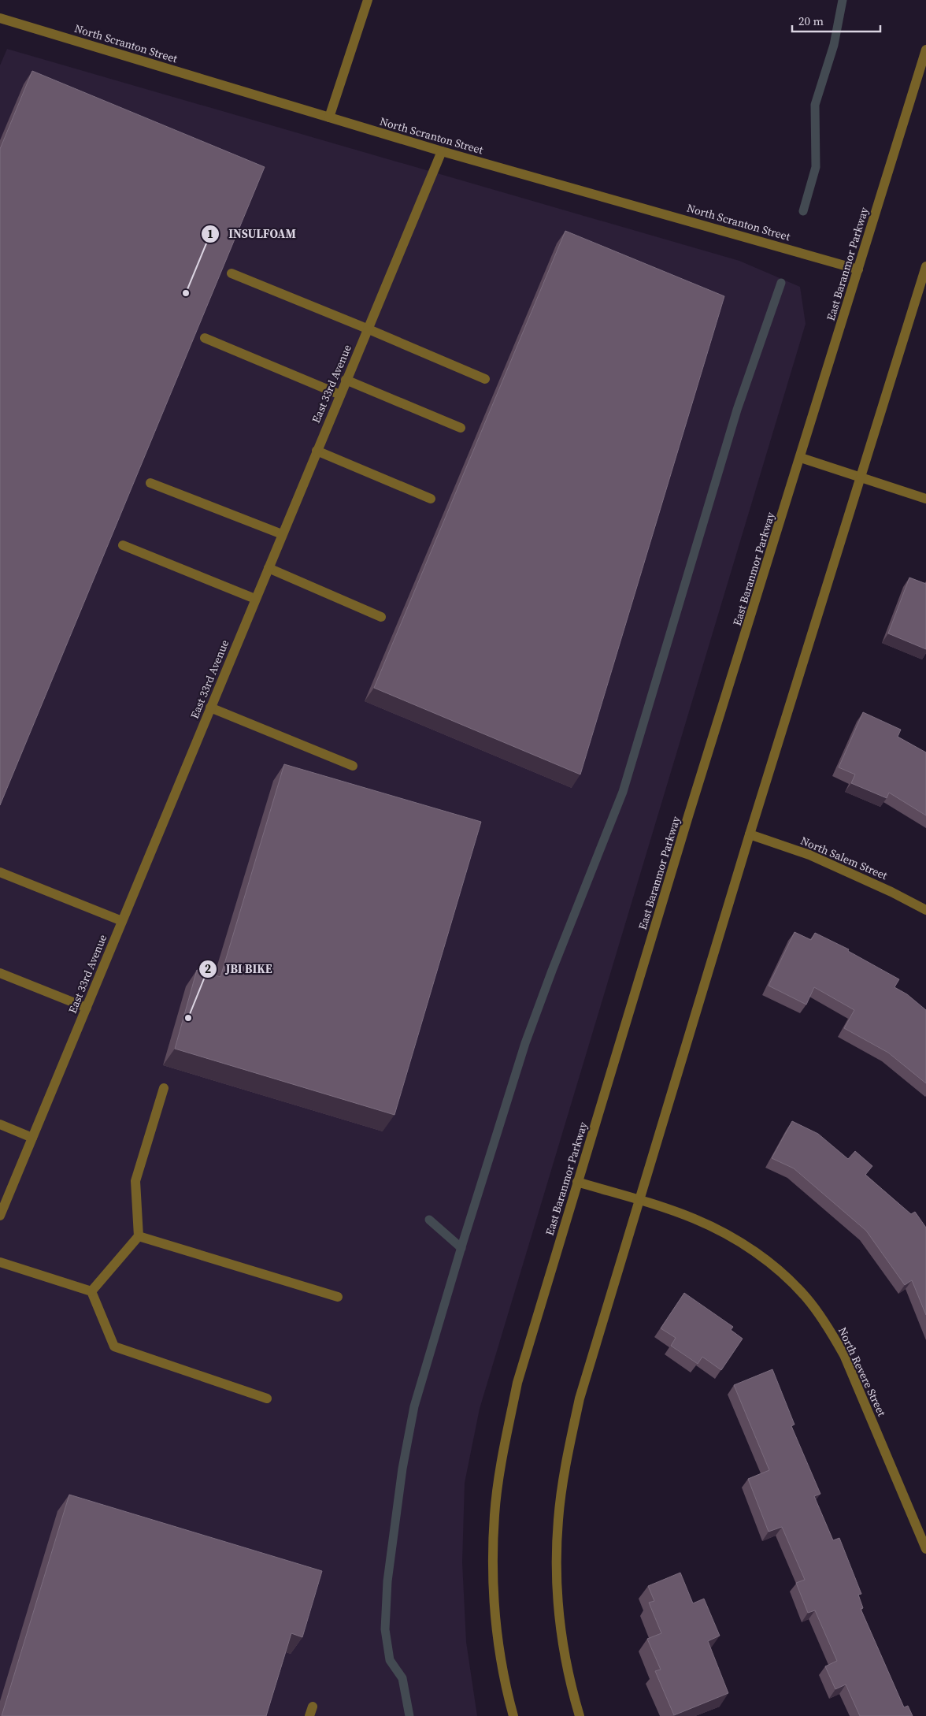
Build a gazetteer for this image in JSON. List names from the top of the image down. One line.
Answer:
{"streets":{"street":["North Scranton Street","East Baranmor Parkway","East 33rd Avenue","North Salem Street","North Revere Street"]},"crossings":[["North Scranton Street","East Baranmor Parkway"],["North Scranton Street","East 33rd Avenue"],["East Baranmor Parkway","North Revere Street"]],"places":["INSULFOAM","JBI BIKE"],"scale_bar":"20 m"}
